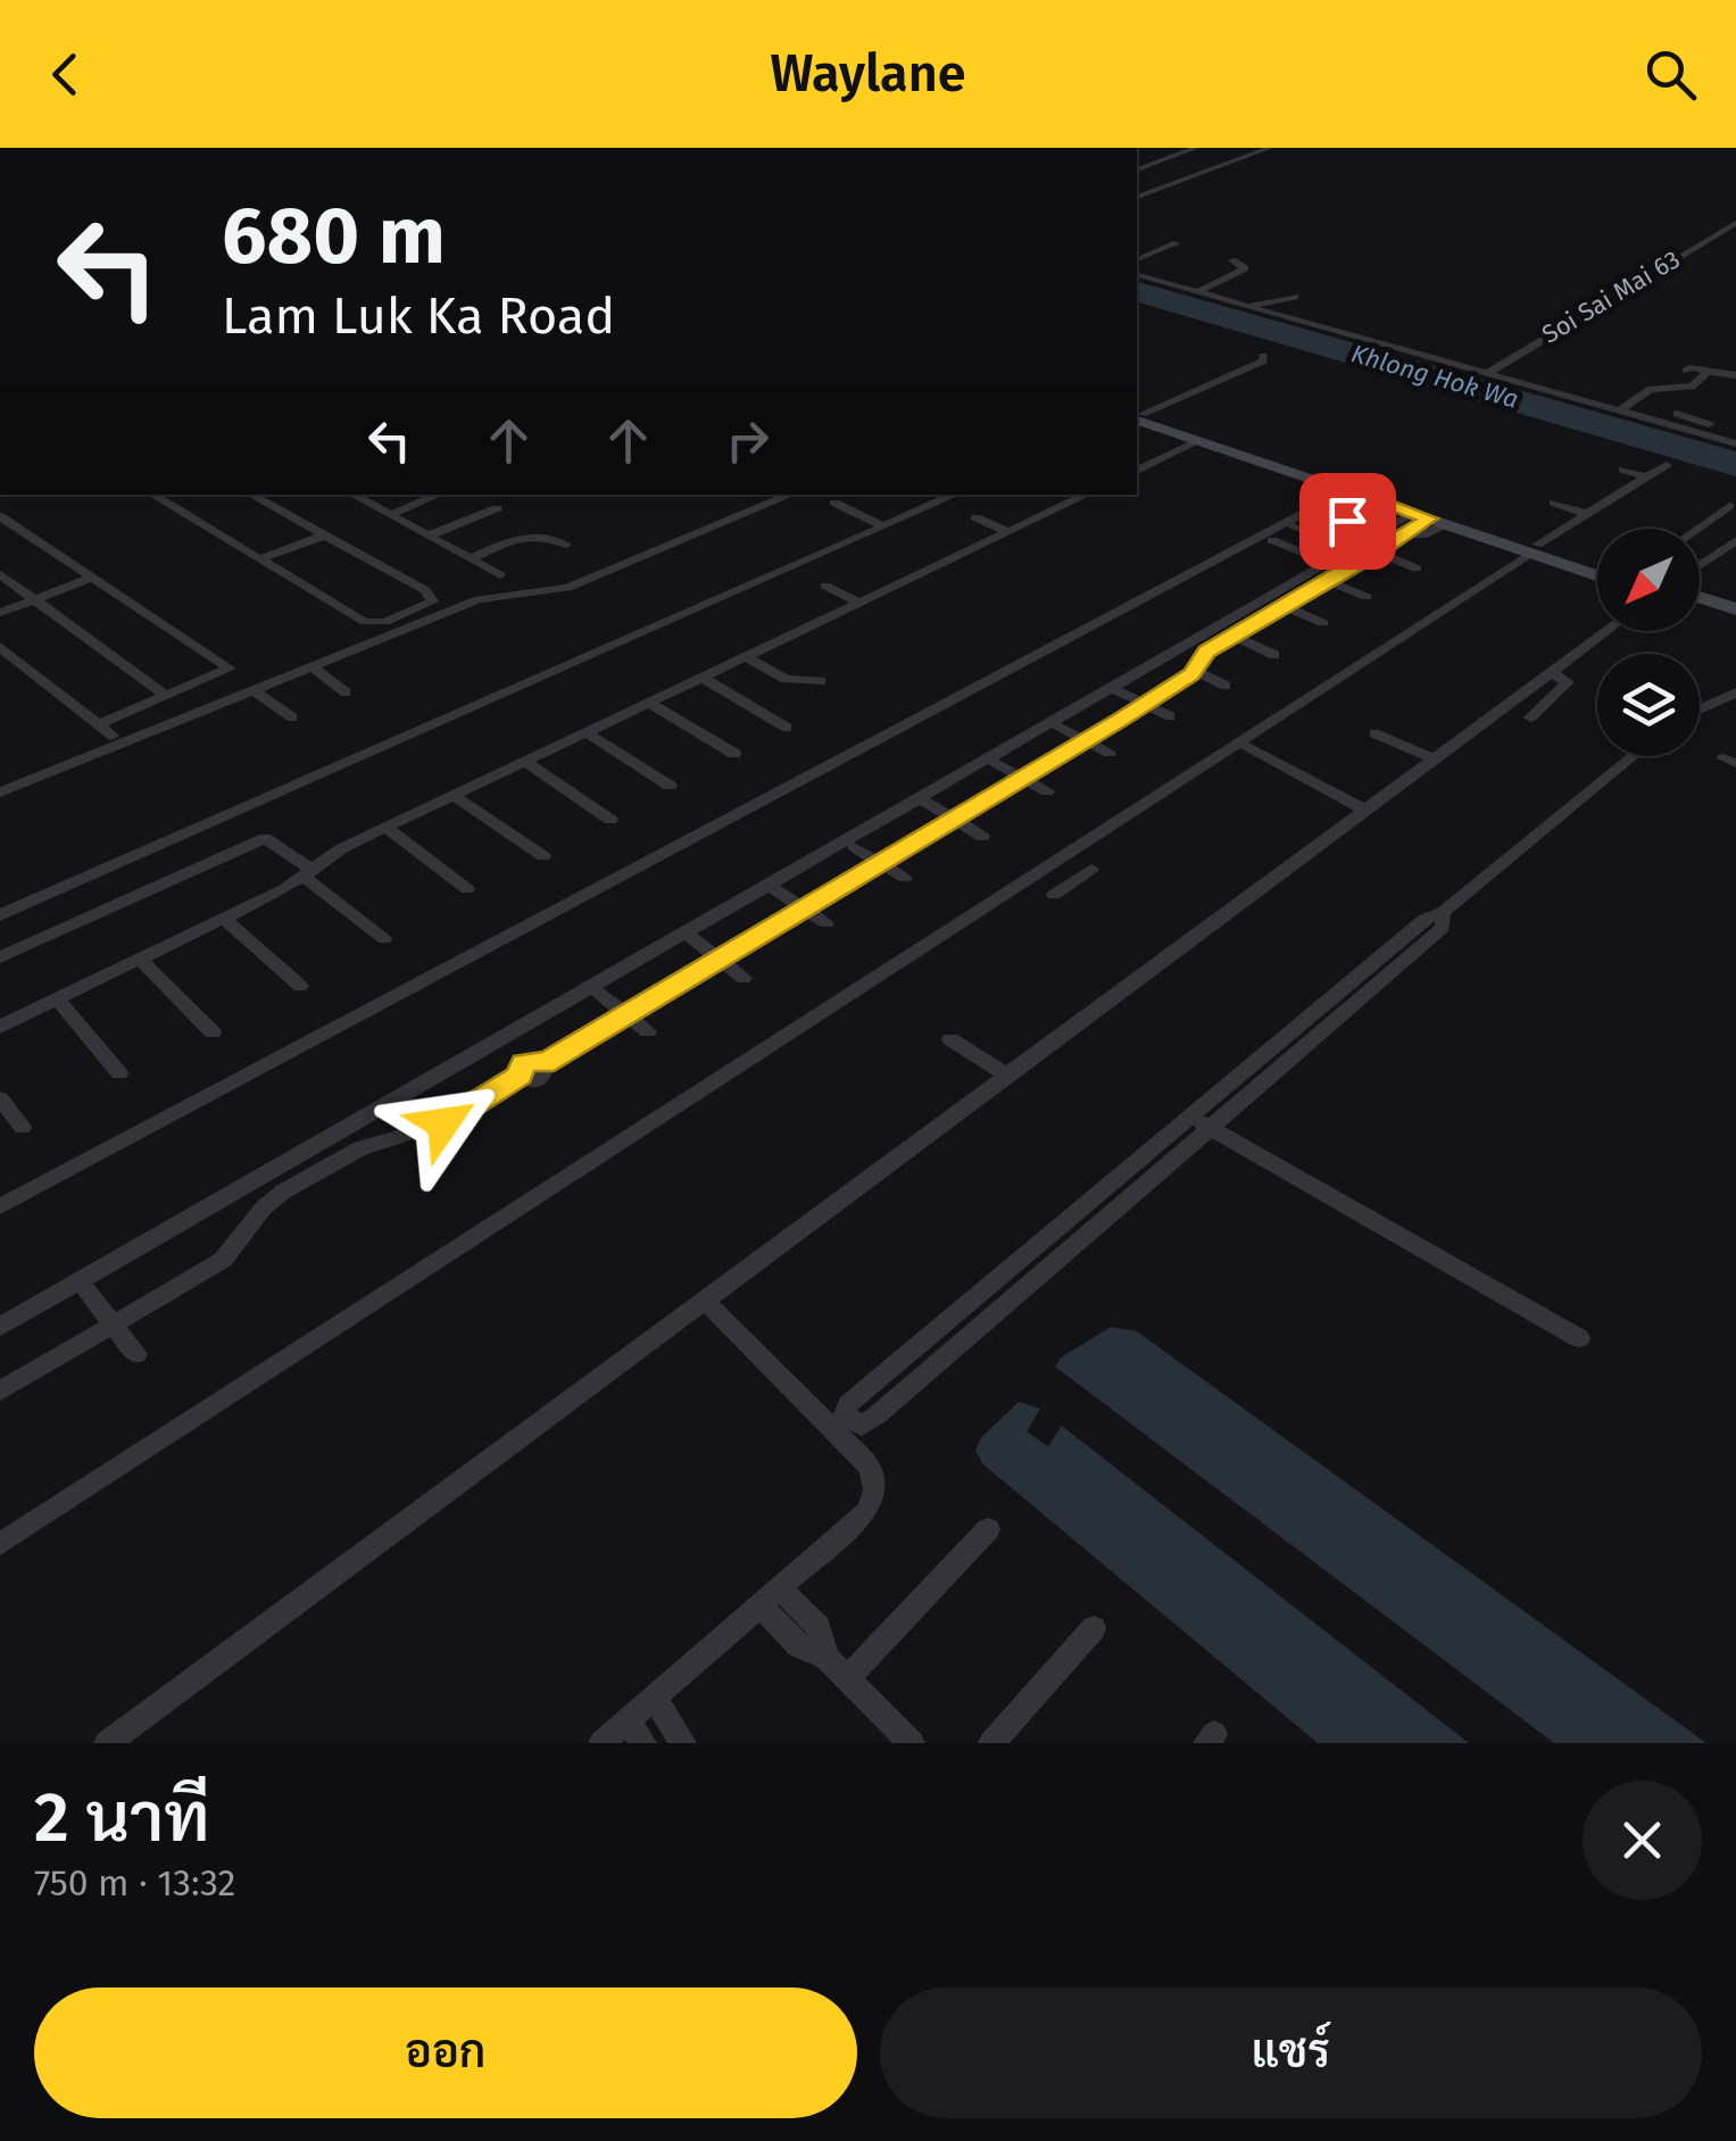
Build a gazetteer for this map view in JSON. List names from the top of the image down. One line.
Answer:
{"streets":{"street":["Soi Sai Mai 63"]},"water":["Khlong Hok Wa"],"north":"bottom left","page":{"header":"Waylane","turn":["680 m","Lam Luk Ka Road"],"heading":["2 นาที","750 m · 13:32"],"buttons":["ออก","แชร์"]}}
